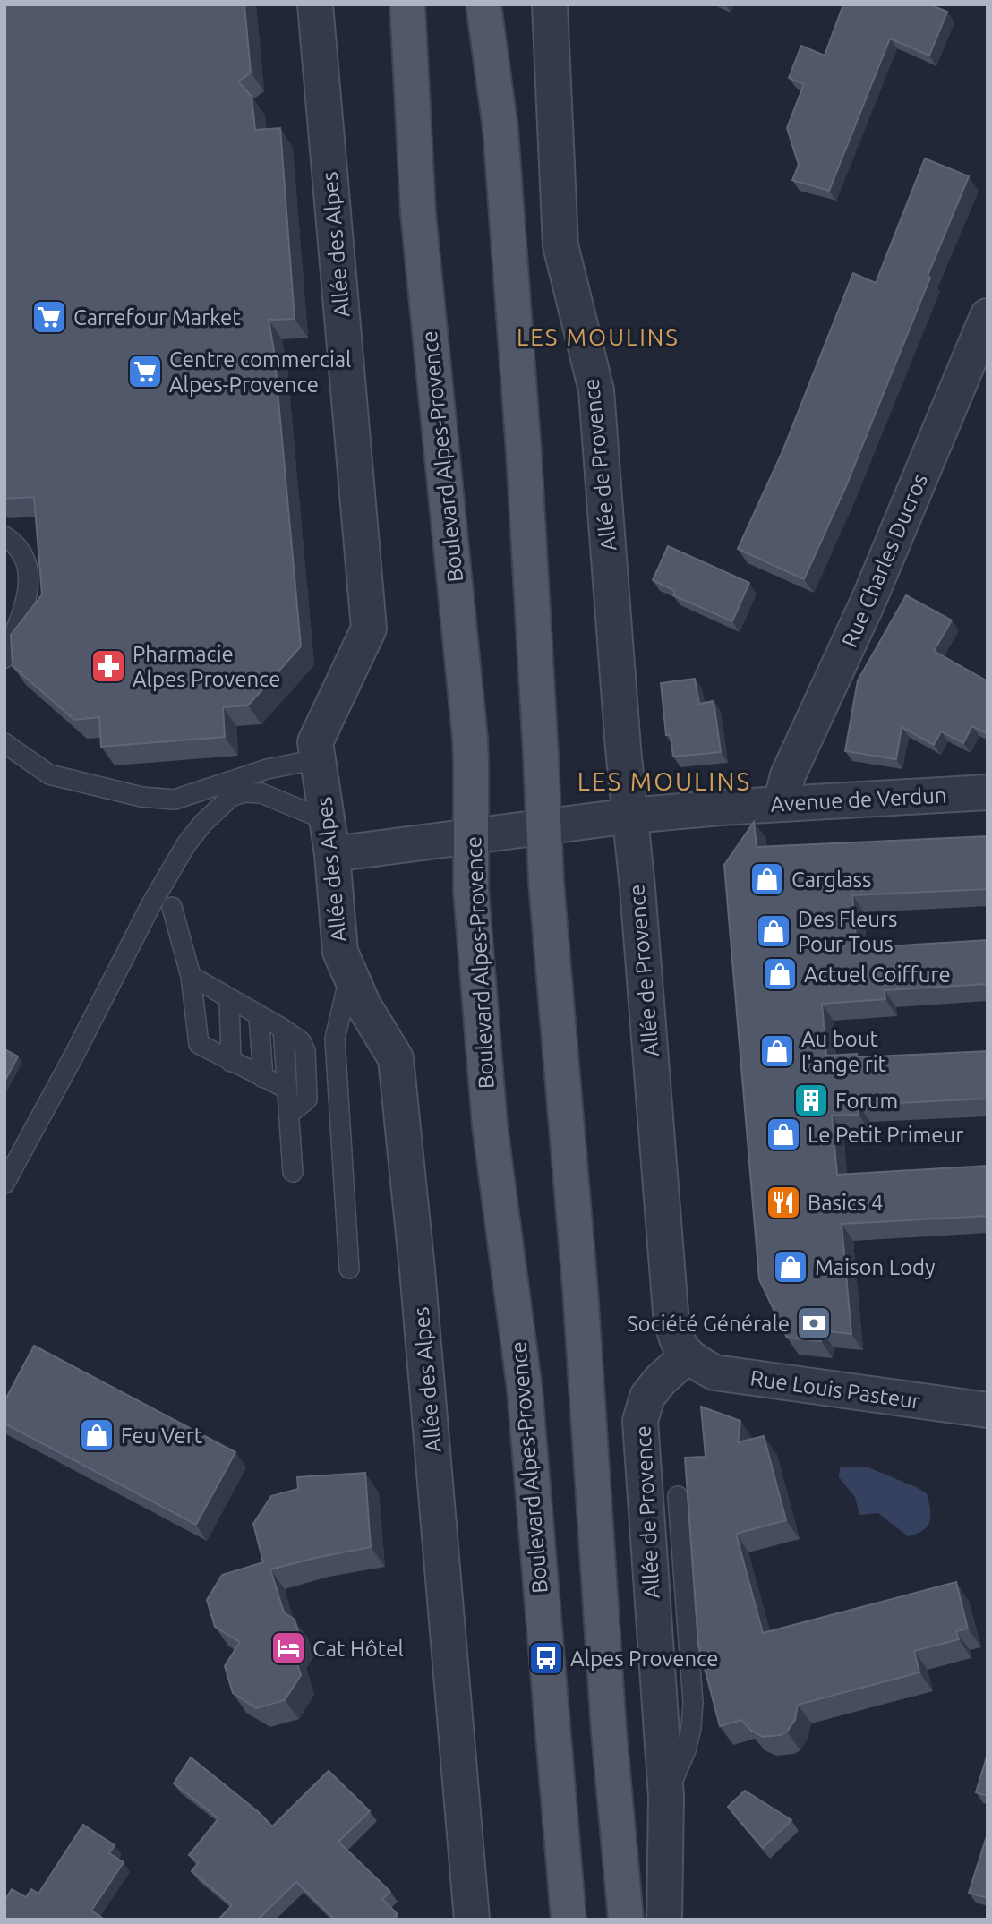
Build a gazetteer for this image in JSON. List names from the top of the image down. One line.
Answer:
{"streets":{"main road":["Boulevard Alpes-Provence"],"street":["Allée des Alpes","Allée de Provence","Rue Charles Ducros","Avenue de Verdun","Rue Louis Pasteur"]},"crossings":[["Boulevard Alpes-Provence","Avenue de Verdun"],["Allée de Provence","Avenue de Verdun"],["Allée de Provence","Rue Louis Pasteur"],["Rue Charles Ducros","Avenue de Verdun"]],"districts":["LES MOULINS","LES MOULINS"],"places":{"supermarket":["Carrefour Market","Centre commercial Alpes-Provence"],"pharmacy":["Pharmacie Alpes Provence"],"shop":["Carglass","Des Fleurs Pour Tous","Actuel Coiffure","Au bout l'ange rit","Le Petit Primeur","Maison Lody","Feu Vert"],"building":["Forum"],"restaurant":["Basics 4"],"bank":["Société Générale"],"hotel":["Cat Hôtel"],"bus stop":["Alpes Provence"]}}
